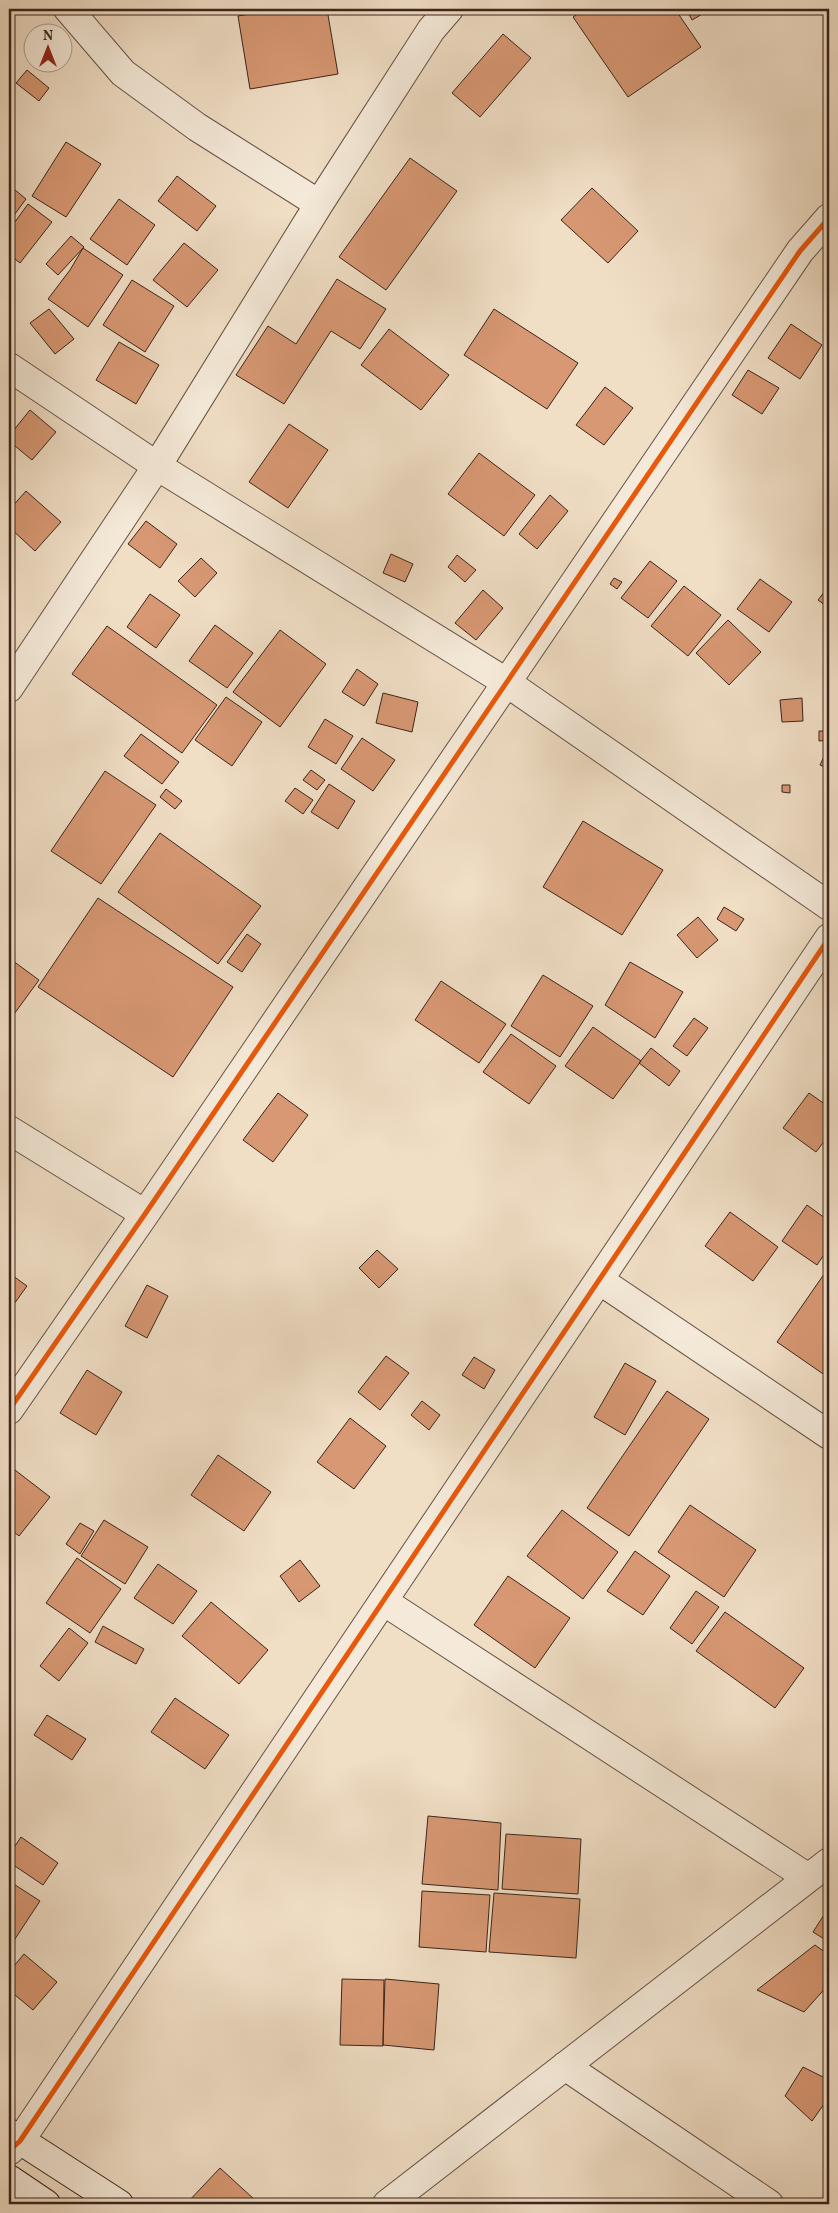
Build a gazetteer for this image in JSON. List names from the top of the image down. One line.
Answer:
{"north":"top"}
